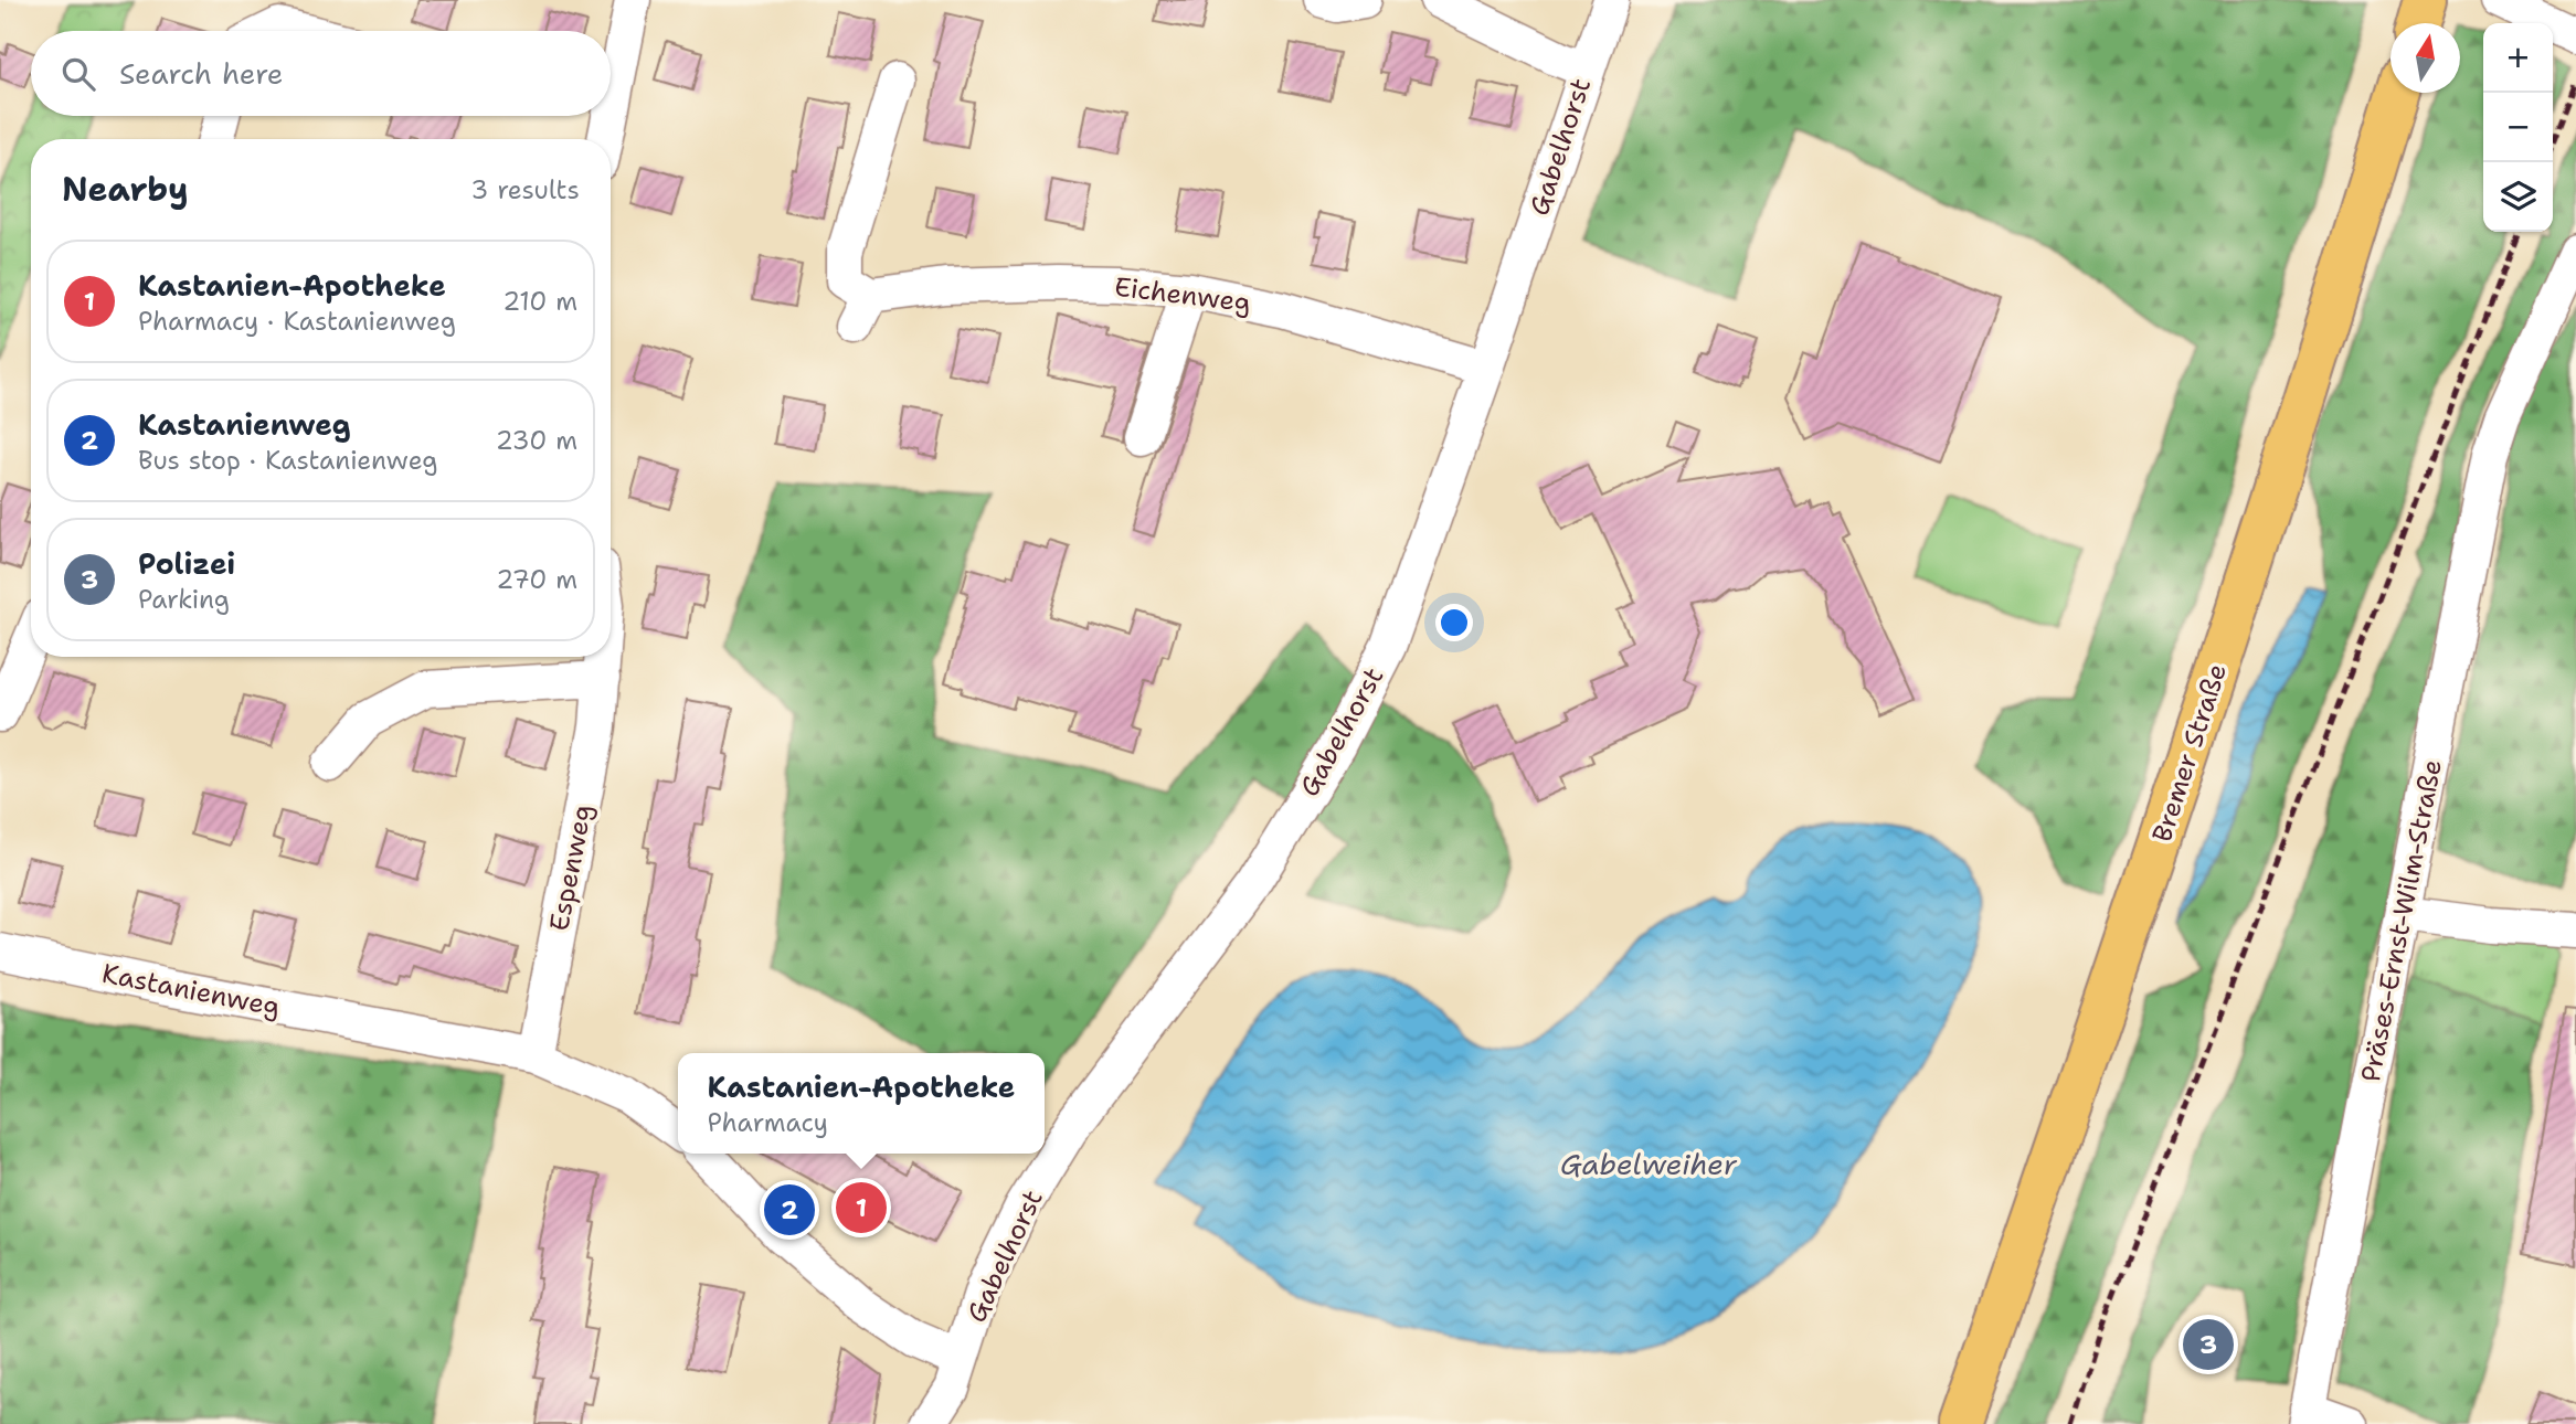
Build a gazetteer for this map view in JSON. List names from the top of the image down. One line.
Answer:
{"streets":{"main road":["Bremer Straße"],"street":["Gabelhorst","Eichenweg","Espenweg","Präses-Ernst-Wilm-Straße","Kastanienweg"]},"crossings":[["Gabelhorst","Eichenweg"],["Espenweg","Kastanienweg"]],"water":["Gabelweiher"],"north":"top","page":{"map_buttons":["+","−"],"search":"Search here","heading":["Nearby","3 results"],"list":[{"mark":"1","name":"Kastanien-Apotheke","note":"Pharmacy · Kastanienweg","value":"210 m"},{"mark":"2","name":"Kastanienweg","note":"Bus stop · Kastanienweg","value":"230 m"},{"mark":"3","name":"Polizei","note":"Parking","value":"270 m"}],"popup":["Kastanien-Apotheke","Pharmacy"],"pins":["1","2","3"]}}
